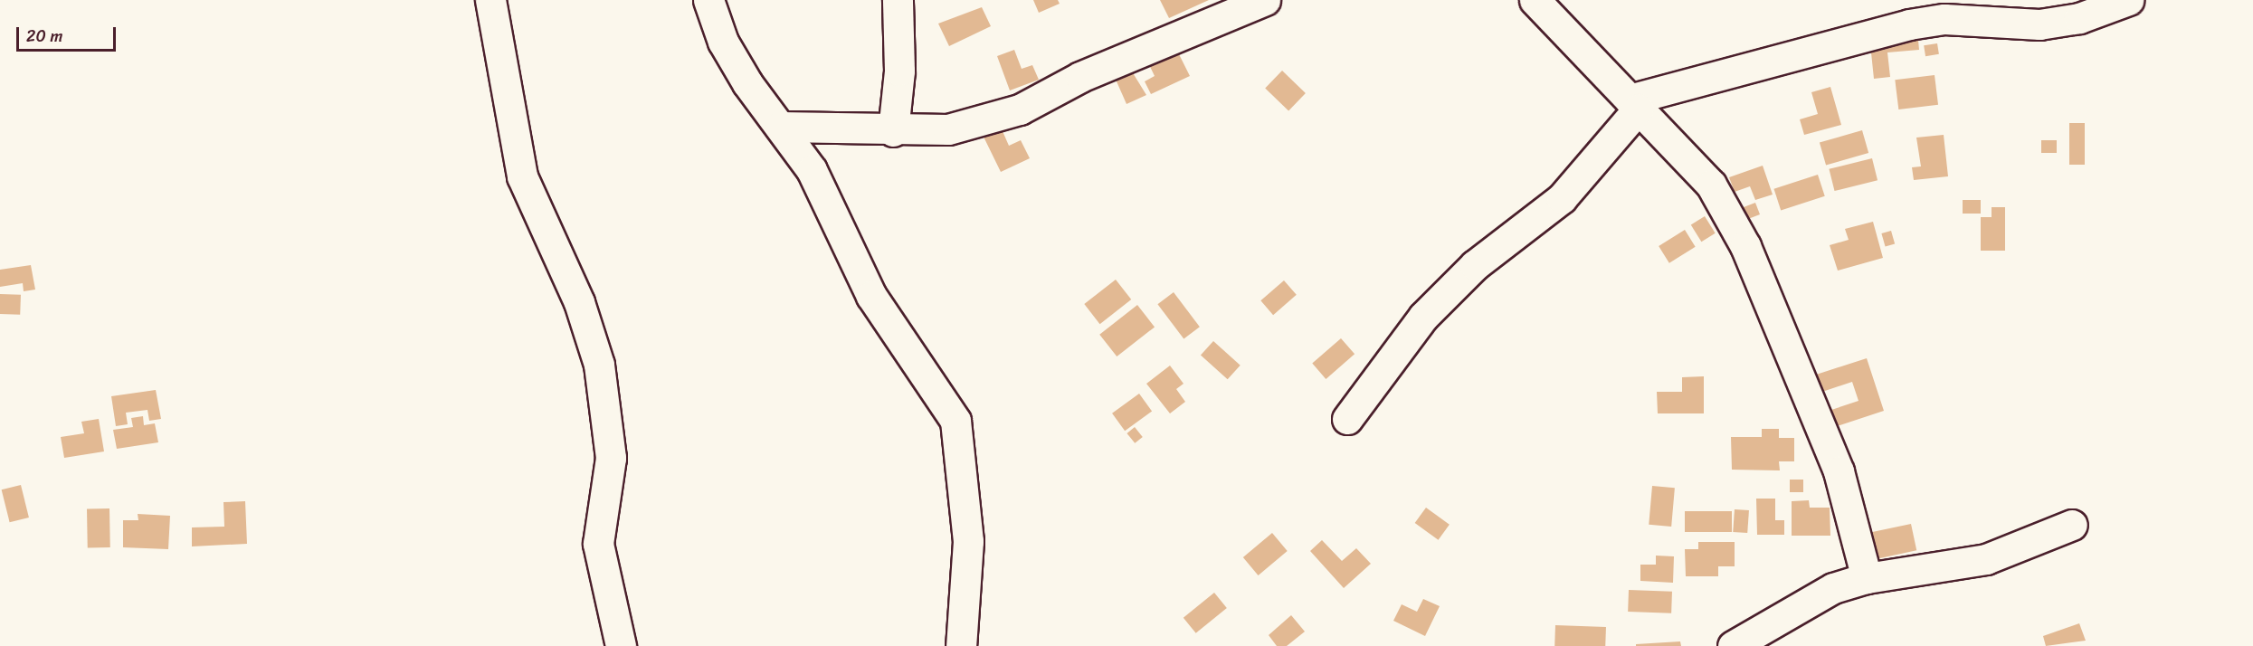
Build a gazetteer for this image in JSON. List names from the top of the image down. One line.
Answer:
{"scale_bar":"20 m"}
